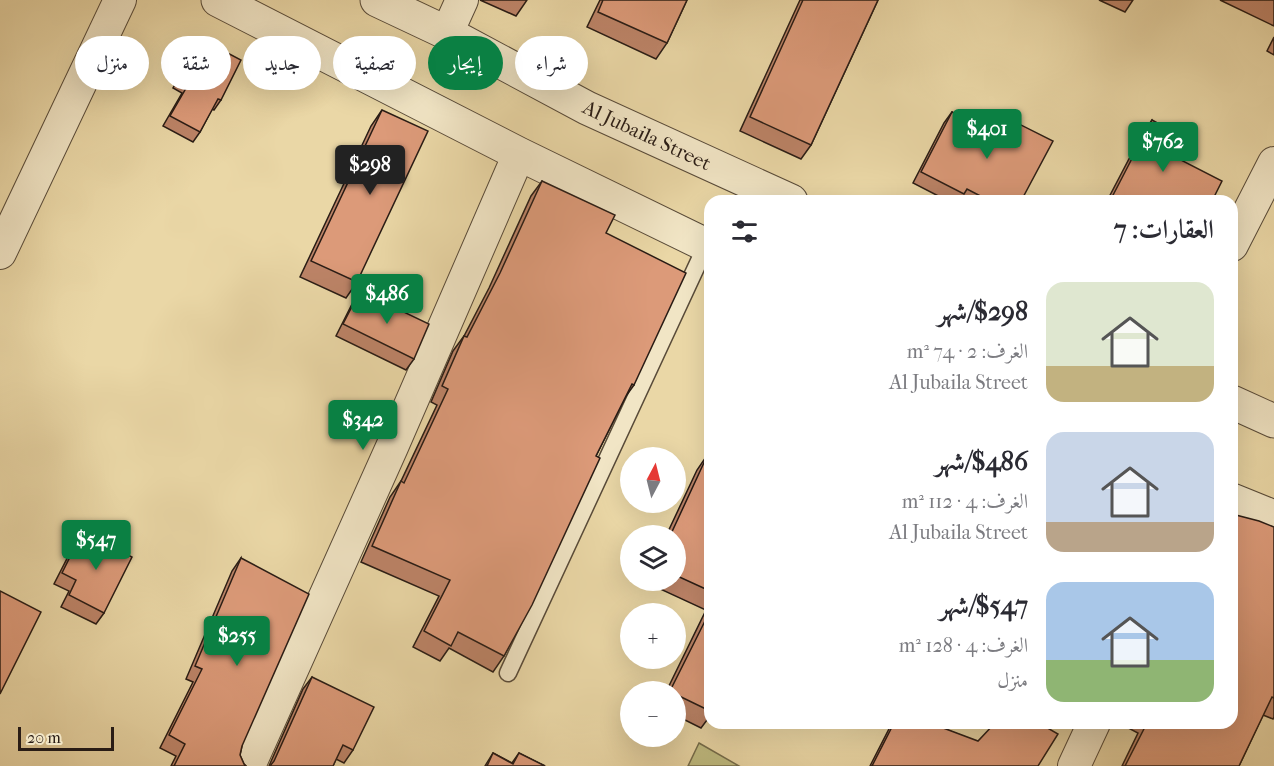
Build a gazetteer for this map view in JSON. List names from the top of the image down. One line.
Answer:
{"streets":{"street":["Al Jubaila Street"]},"scale_bar":"20 m","north":"top","page":{"chip":["شراء","إيجار","تصفية","جديد","شقة","منزل"],"price":["$401","$762","$298","$486","$342","$547","$255"],"heading":"العقارات: 7","list":[{"name":"$298/شهر","note":"الغرف: 2 · 74 m² · Al Jubaila Street"},{"name":"$486/شهر","note":"الغرف: 4 · 112 m² · Al Jubaila Street"},{"name":"$547/شهر","note":"الغرف: 4 · 128 m² · منزل"}],"map_buttons":["+","−"],"scale":"20 m"}}
